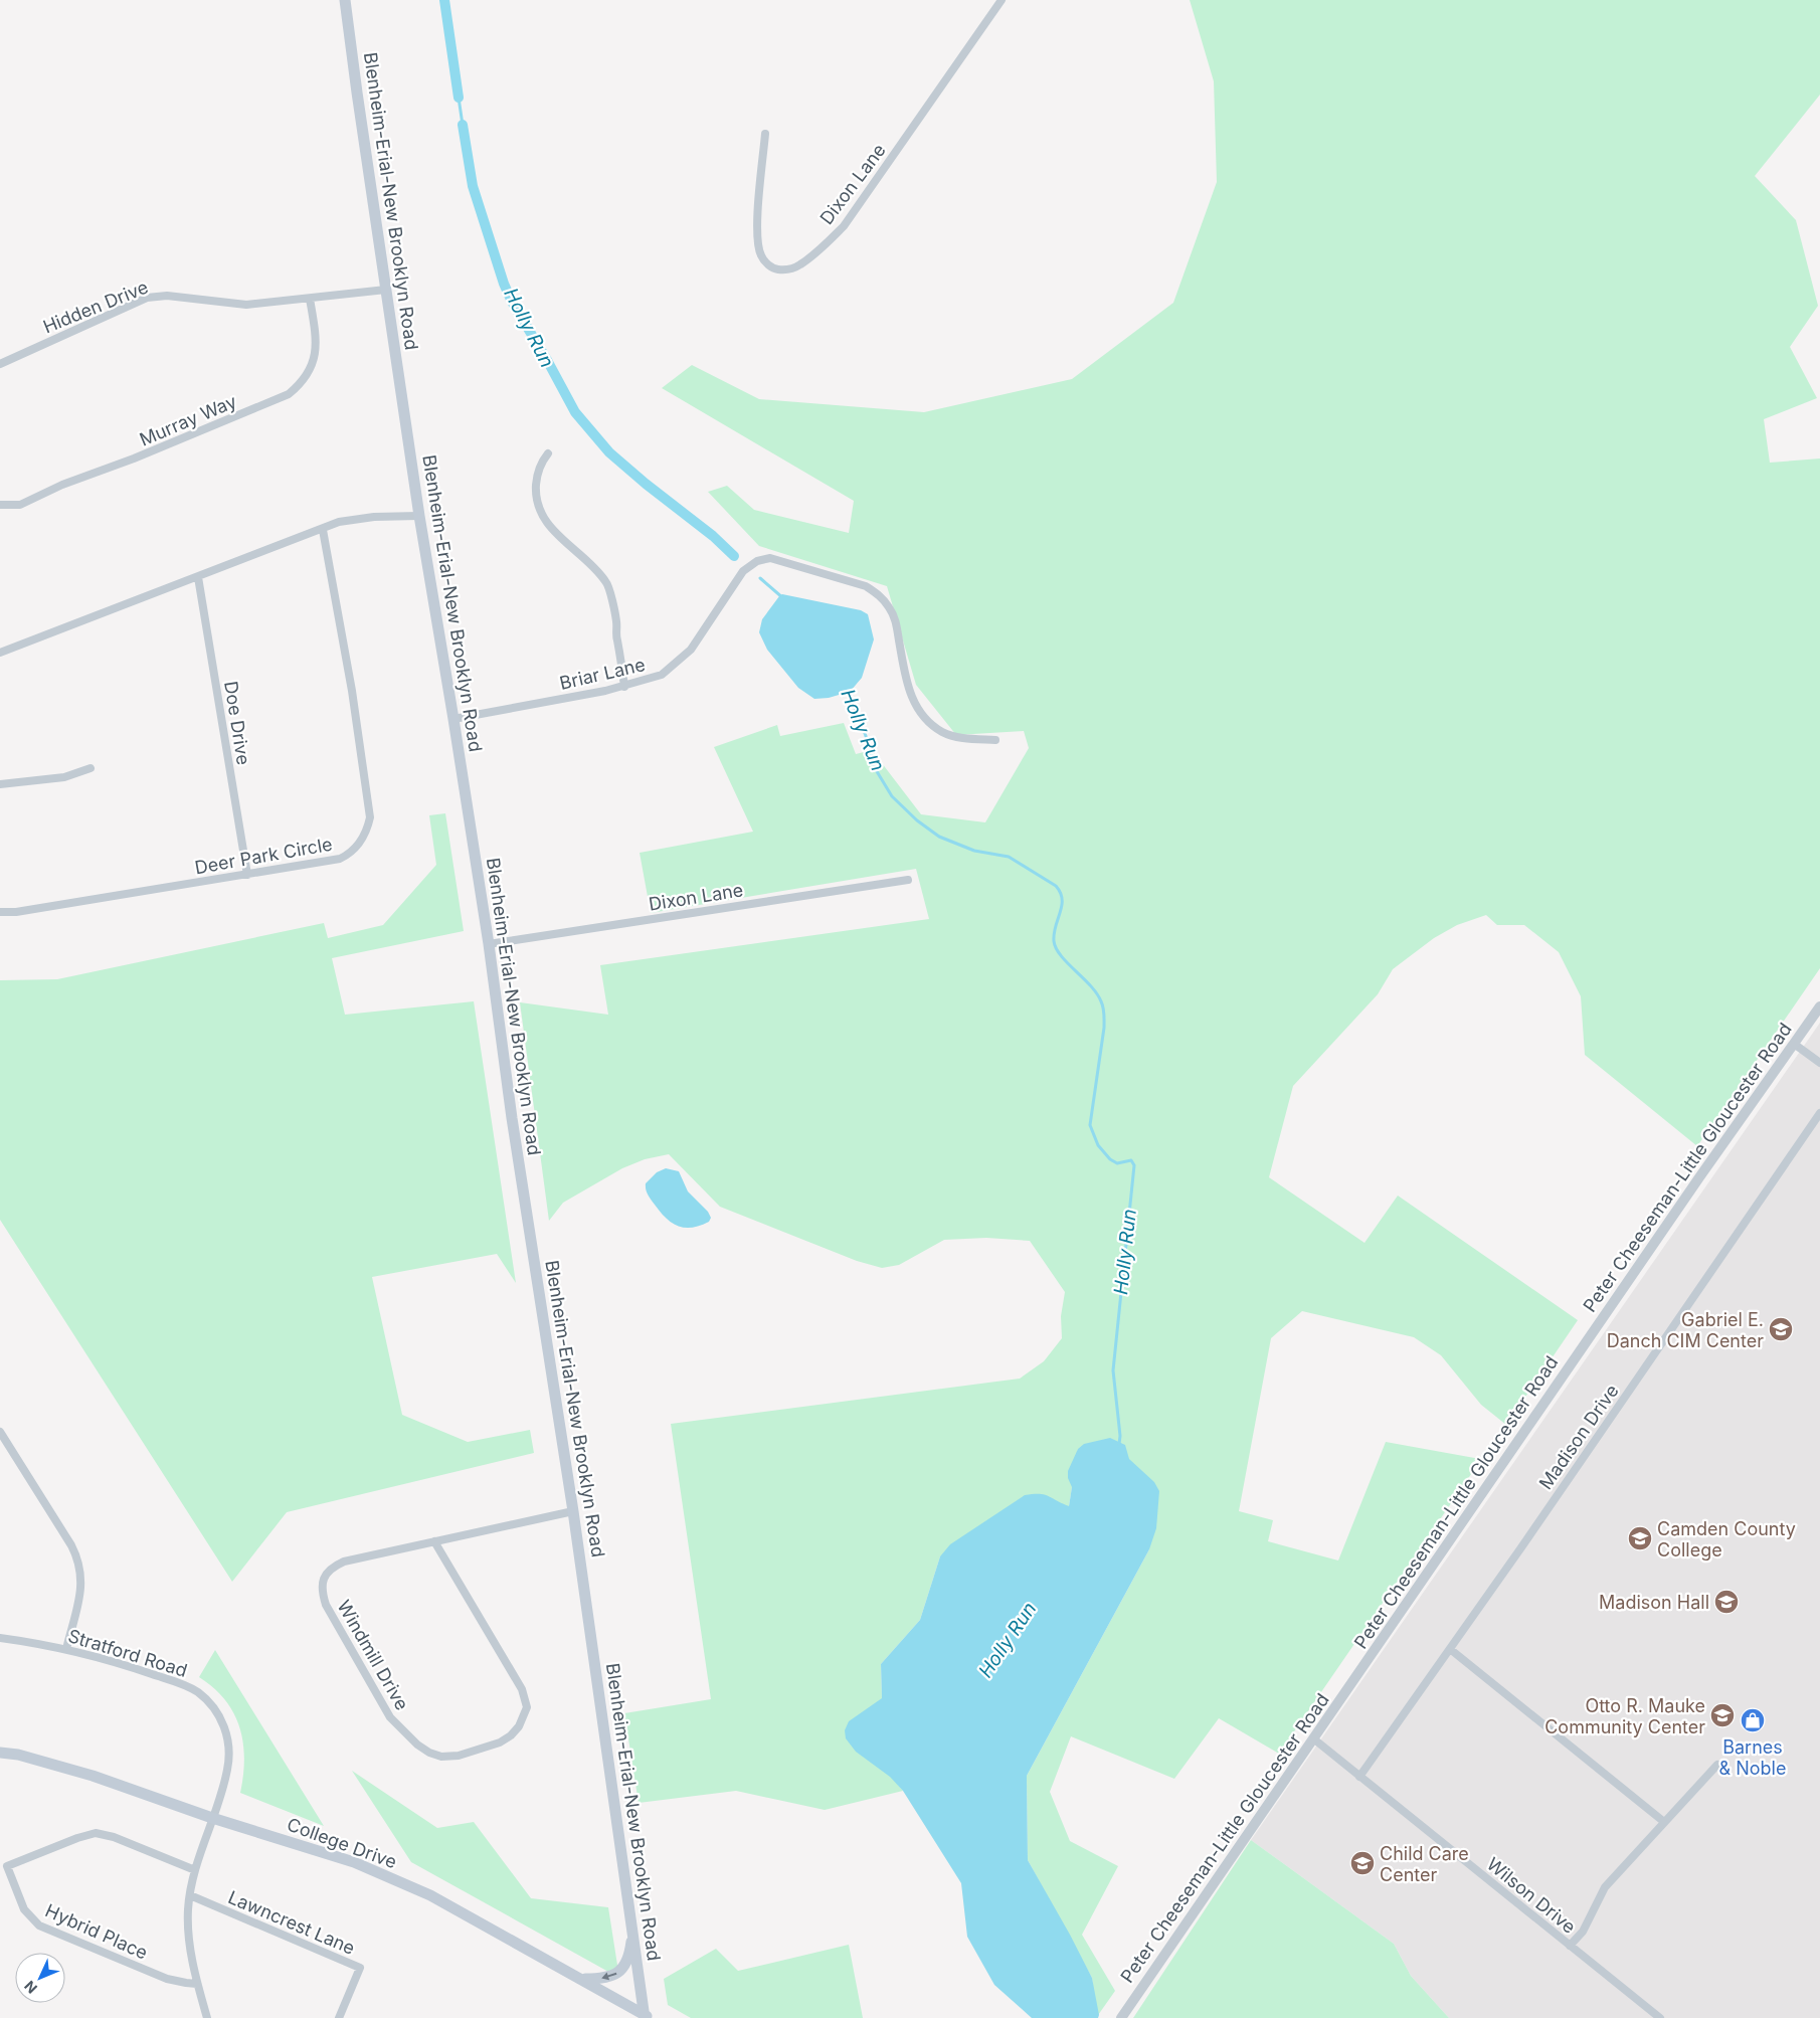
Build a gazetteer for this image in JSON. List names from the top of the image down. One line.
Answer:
{"streets":{"main road":["Blenheim-Erial-New Brooklyn Road","College Drive"],"street":["Dixon Lane","Hidden Drive","Murray Way","Briar Lane","Doe Drive","Deer Park Circle","Peter Cheeseman-Little Gloucester Road","Madison Drive","Stratford Road","Windmill Drive","Wilson Drive","Lawncrest Lane","Hybrid Place"]},"crossings":[["Dixon Lane","Blenheim-Erial-New Brooklyn Road"],["Blenheim-Erial-New Brooklyn Road","Hidden Drive"],["Blenheim-Erial-New Brooklyn Road","Briar Lane"],["Blenheim-Erial-New Brooklyn Road","Windmill Drive"],["Blenheim-Erial-New Brooklyn Road","College Drive"],["Hidden Drive","Murray Way"],["Doe Drive","Deer Park Circle"],["Peter Cheeseman-Little Gloucester Road","Wilson Drive"],["Madison Drive","Wilson Drive"],["Stratford Road","College Drive"],["Stratford Road","Lawncrest Lane"],["Stratford Road","Hybrid Place"]],"water":["Holly Run"],"places":{"school or university":["Gabriel E. Danch CIM Center","Camden County College","Madison Hall","Otto R. Mauke Community Center","Child Care Center"],"shop":["Barnes & Noble"]},"north":"bottom left"}
